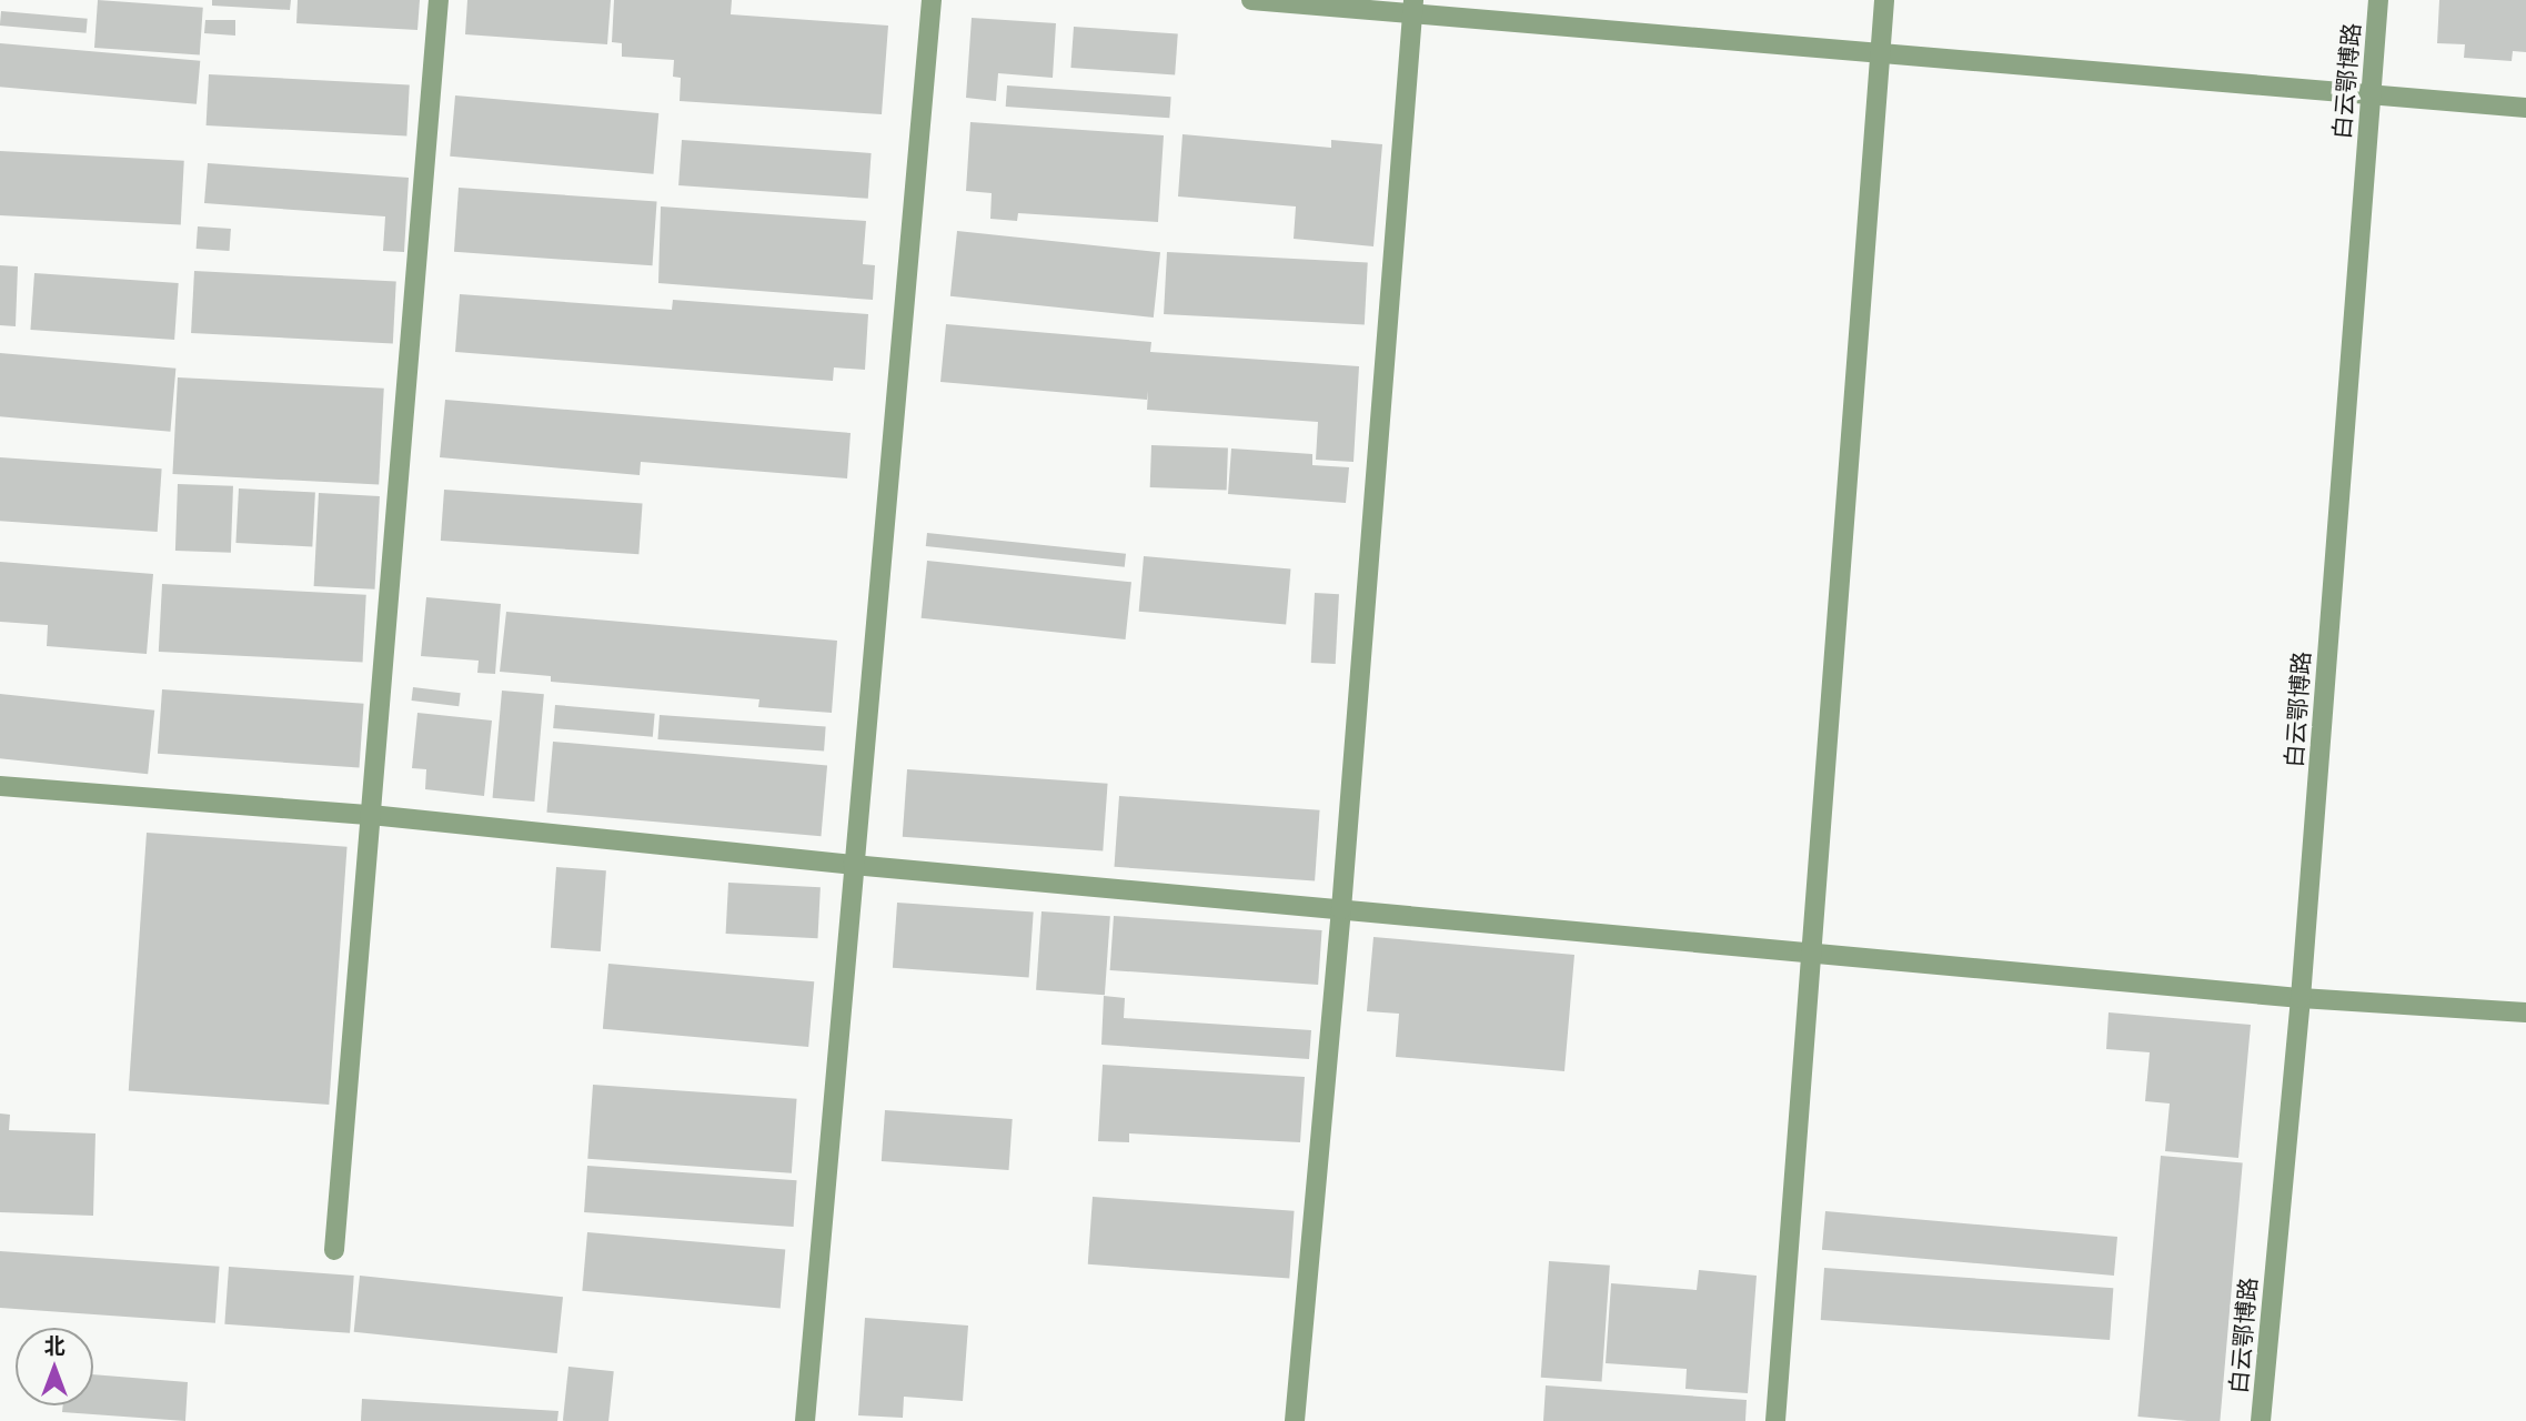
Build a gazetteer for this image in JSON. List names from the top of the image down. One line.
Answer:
{"streets":{"street":["白云鄂博路"]},"north":"top"}
